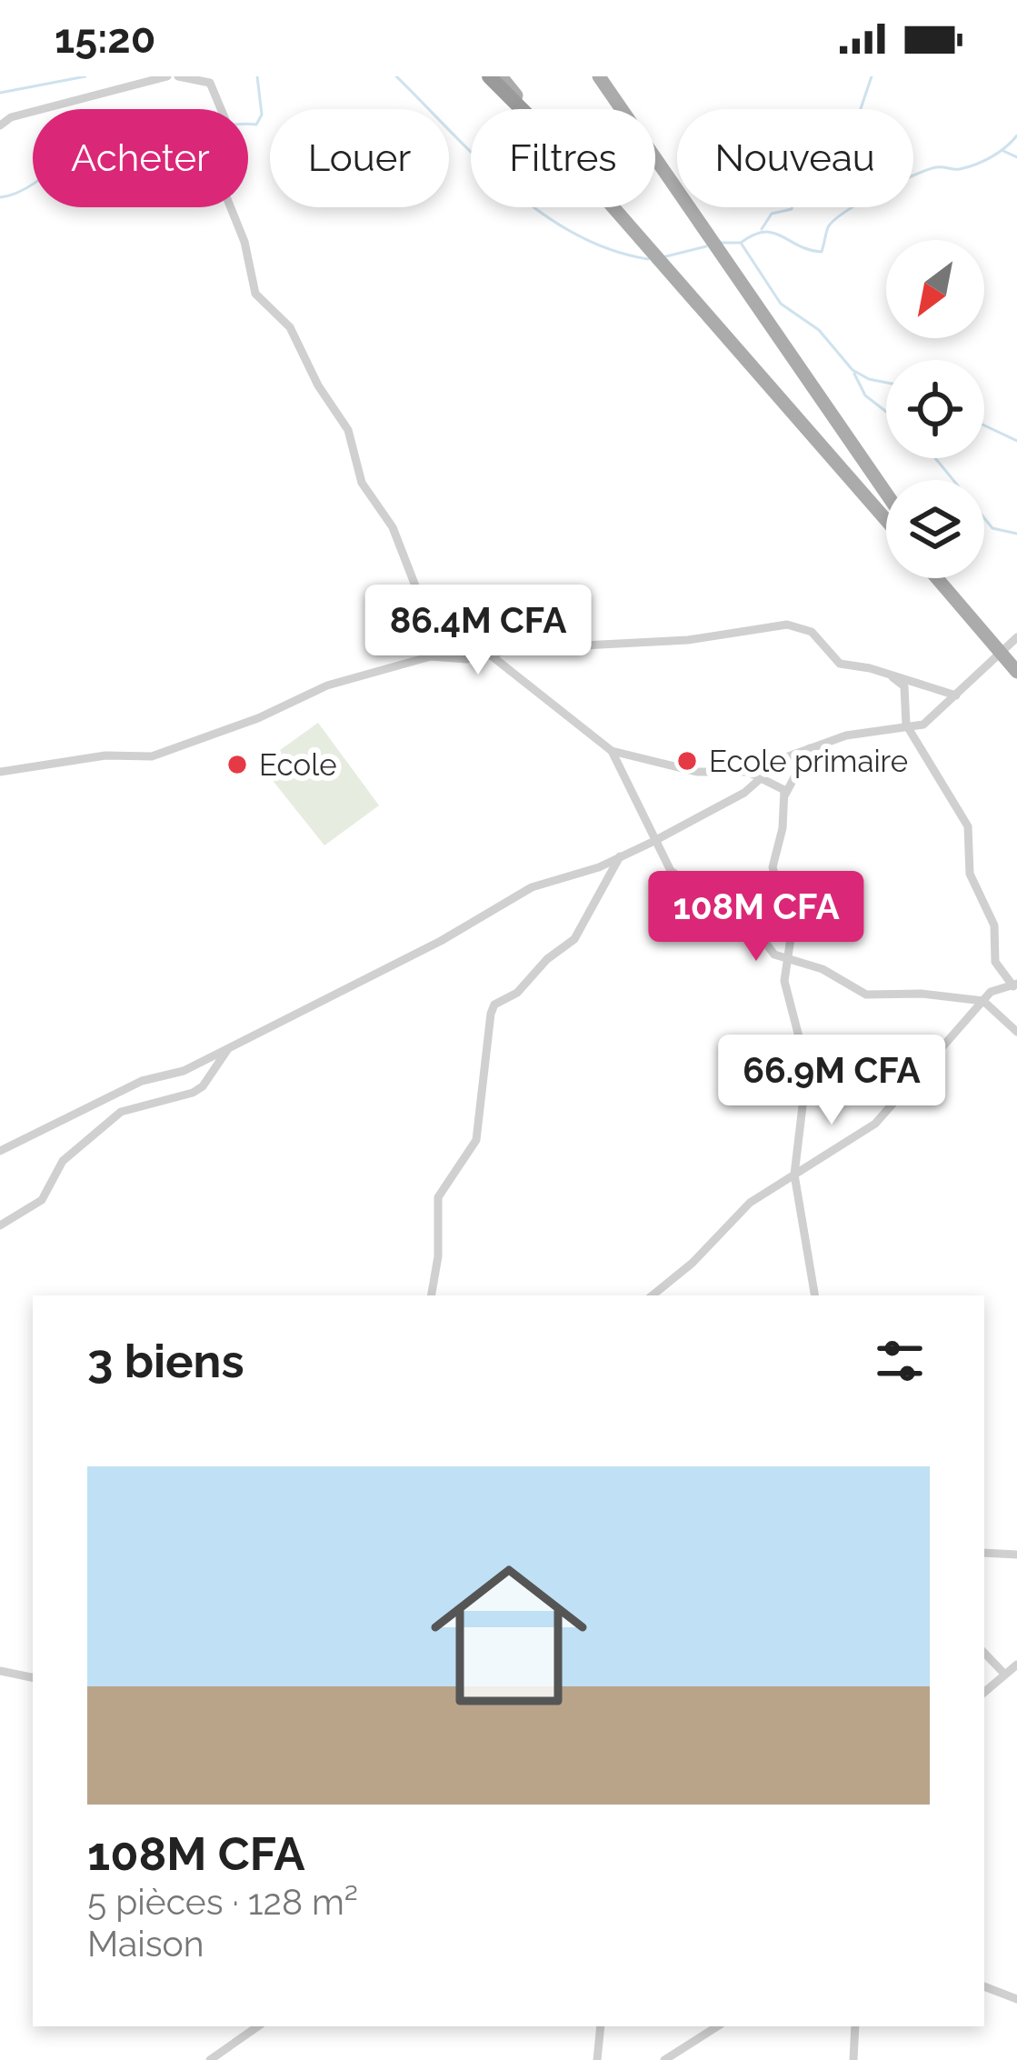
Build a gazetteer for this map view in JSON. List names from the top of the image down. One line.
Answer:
{"places":["Ecole primaire","Ecole"],"north":"bottom left","page":{"status":"15:20","chip":["Acheter","Louer","Filtres","Nouveau"],"price":["86.4M CFA","108M CFA","66.9M CFA"],"heading":"3 biens","list":[{"name":"108M CFA","note":"5 pièces · 128 m² · Maison"}]}}
